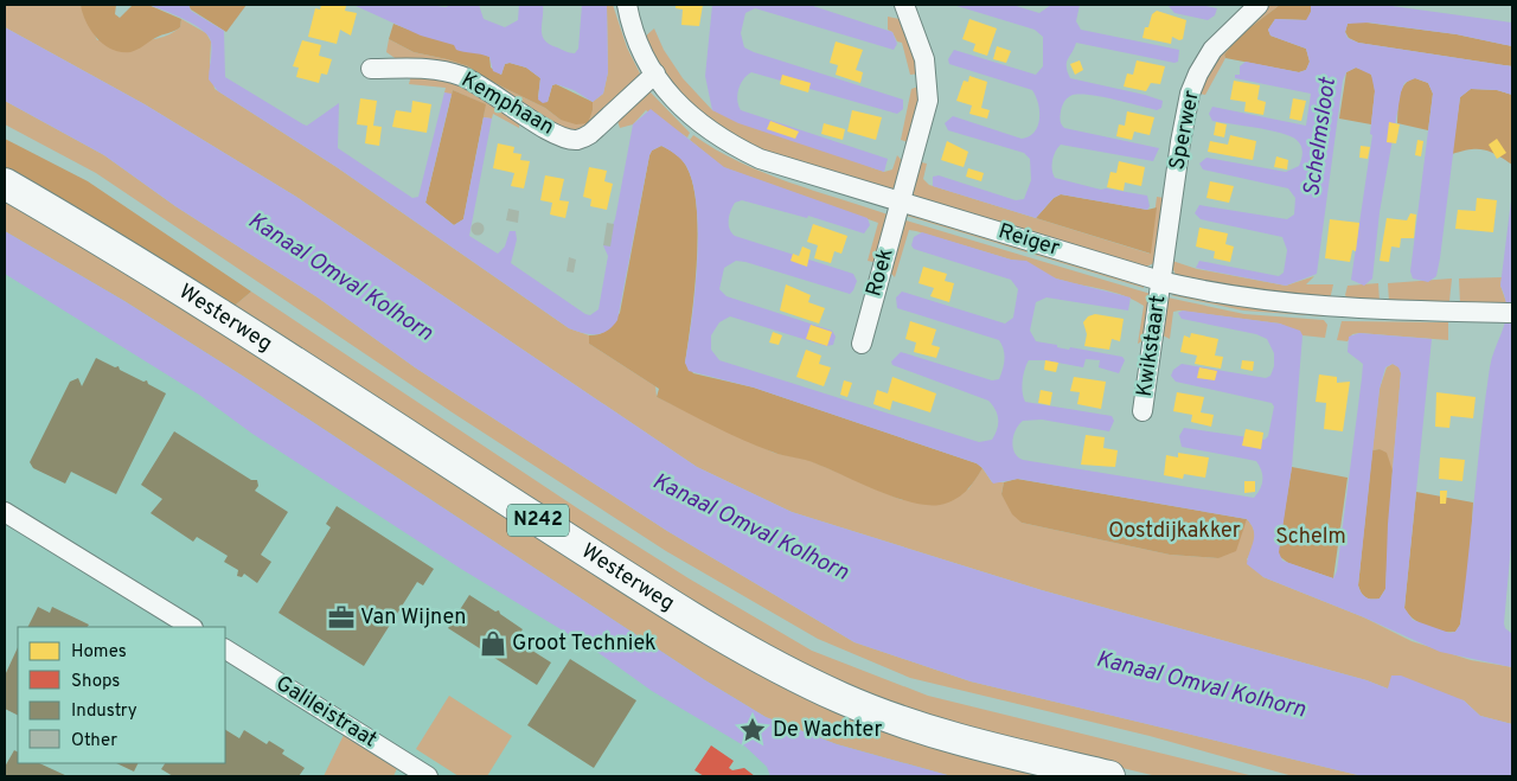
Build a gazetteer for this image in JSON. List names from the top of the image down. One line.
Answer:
{"streets":{"main road":["Westerweg","N242"],"street":["Kemphaan","Sperwer","Reiger","Roek","Kwikstaart","Galileistraat"]},"crossings":[["Kemphaan","Reiger"],["Sperwer","Reiger"],["Sperwer","Kwikstaart"],["Reiger","Roek"],["Reiger","Kwikstaart"]],"water":["Schelmsloot","Kanaal Omval Kolhorn"],"parks":["Oostdijkakker","Schelm"],"places":{"office":["Van Wijnen"],"shop":["Groot Techniek"],"place":["De Wachter"]},"legend":["Homes","Shops","Industry","Other"]}
